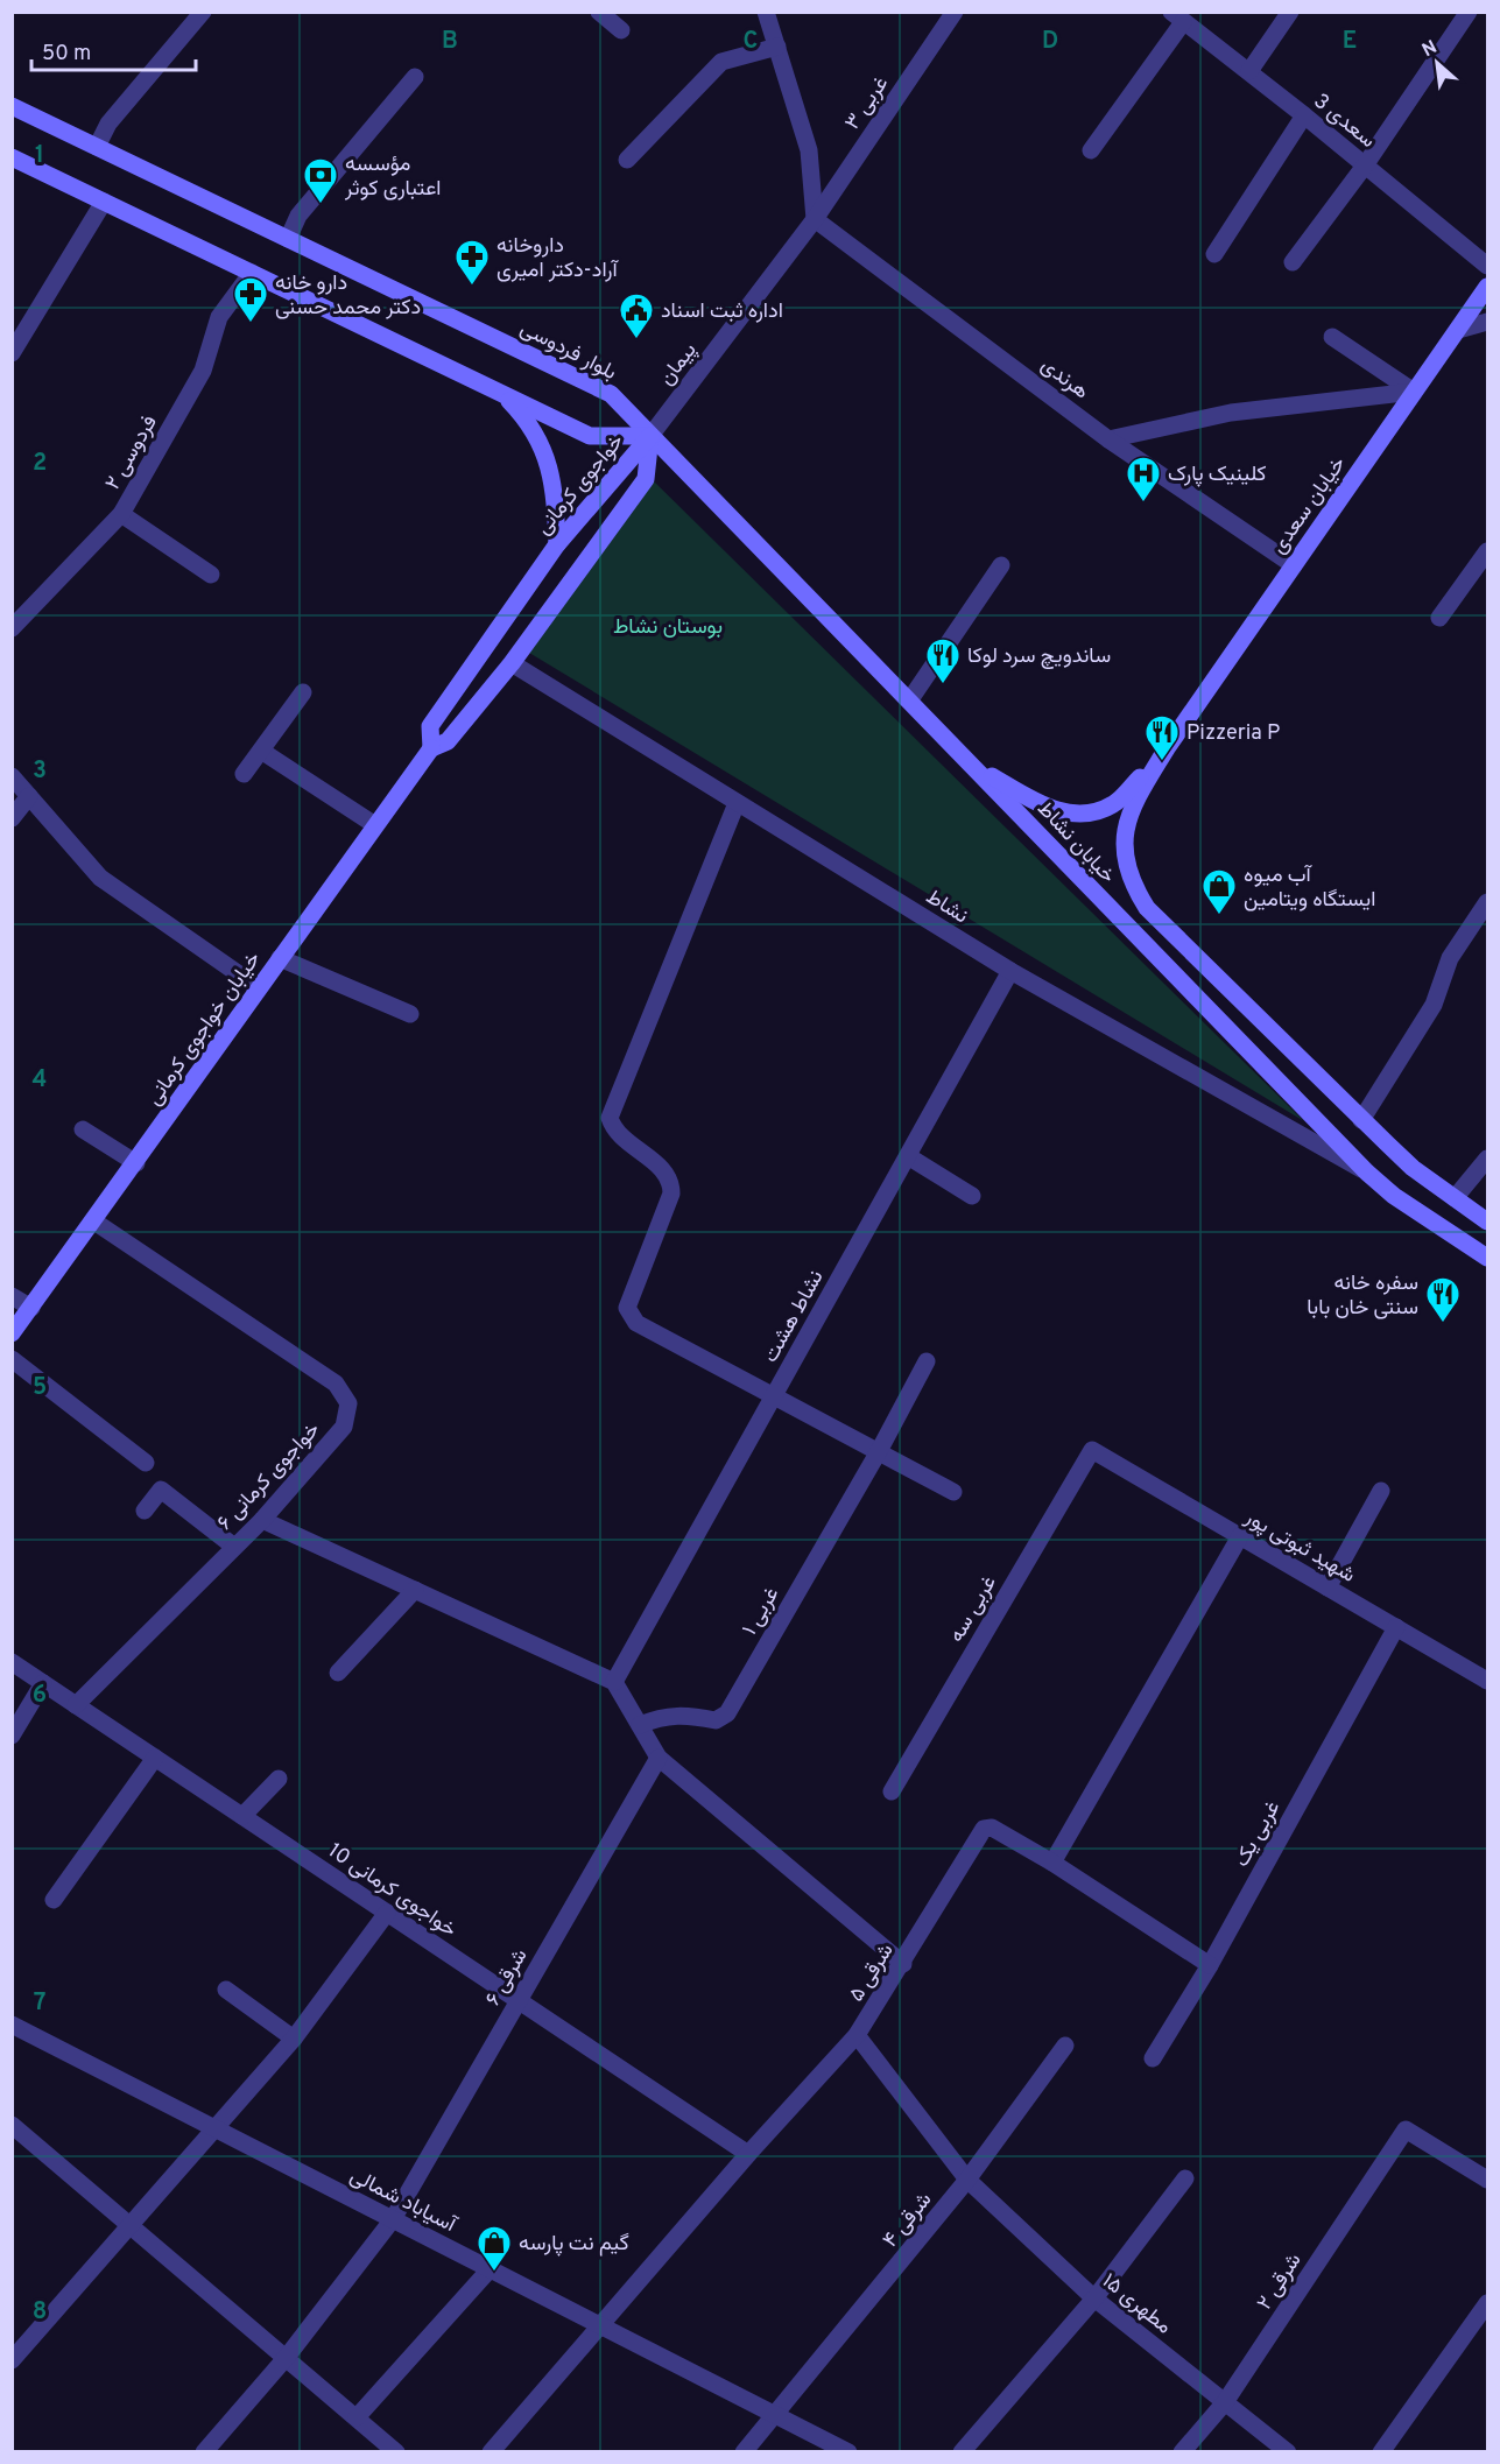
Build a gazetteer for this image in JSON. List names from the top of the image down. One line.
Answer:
{"streets":{"main road":["بلوار فردوسی","خواجوی کرمانی","خیابان سعدی","خیابان نشاط","خیابان خواجوی کرمانی"],"street":["۳ غربی","سعدی 3","پیمان","هرندی","فردوسی ۲","نشاط","نشاط هشت","خواجوی کرمانی ۶","شهید ثبوتی پور","غربی سه","غربی ۱","غربی یک","خواجوی کرمانی 10","شرقی ۵","شرقی ۶","آسیاباد شمالی","شرقی ۴","شرقی ۲","مطهری ۱۵"]},"crossings":[["۳ غربی","پیمان"],["۳ غربی","هرندی"],["بلوار فردوسی","پیمان"],["بلوار فردوسی","خواجوی کرمانی"],["بلوار فردوسی","خیابان نشاط"],["پیمان","هرندی"],["پیمان","خواجوی کرمانی"],["پیمان","خیابان نشاط"],["هرندی","خیابان سعدی"],["خواجوی کرمانی","خیابان نشاط"],["خواجوی کرمانی","نشاط"],["خواجوی کرمانی","خیابان خواجوی کرمانی"],["خیابان نشاط","نشاط"],["نشاط","نشاط هشت"],["خیابان خواجوی کرمانی","خواجوی کرمانی ۶"],["خواجوی کرمانی ۶","خواجوی کرمانی 10"],["شهید ثبوتی پور","غربی سه"],["شهید ثبوتی پور","غربی یک"],["غربی یک","شرقی ۵"],["خواجوی کرمانی 10","شرقی ۵"],["خواجوی کرمانی 10","شرقی ۶"],["شرقی ۵","آسیاباد شمالی"],["شرقی ۵","مطهری ۱۵"],["شرقی ۶","آسیاباد شمالی"],["آسیاباد شمالی","شرقی ۴"],["شرقی ۴","مطهری ۱۵"],["شرقی ۲","مطهری ۱۵"]],"parks":["بوستان نشاط"],"places":{"bank":["مؤسسه اعتباری کوثر"],"pharmacy":["داروخانه آراد-دکتر امیری","دارو خانه دکتر محمد حسنی"],"public building":["اداره ثبت اسناد"],"hospital":["کلینیک پارک"],"restaurant":["ساندویچ سرد لوکا","Pizzeria P","سفره خانه سنتی خان بابا"],"shop":["آب میوه ایستگاه ویتامین","گیم نت پارسه"]},"scale_bar":"50 m","north":"top left","grid":{"columns":["B","C","D","E"],"rows":["1","2","3","4","5","6","7","8"]}}
